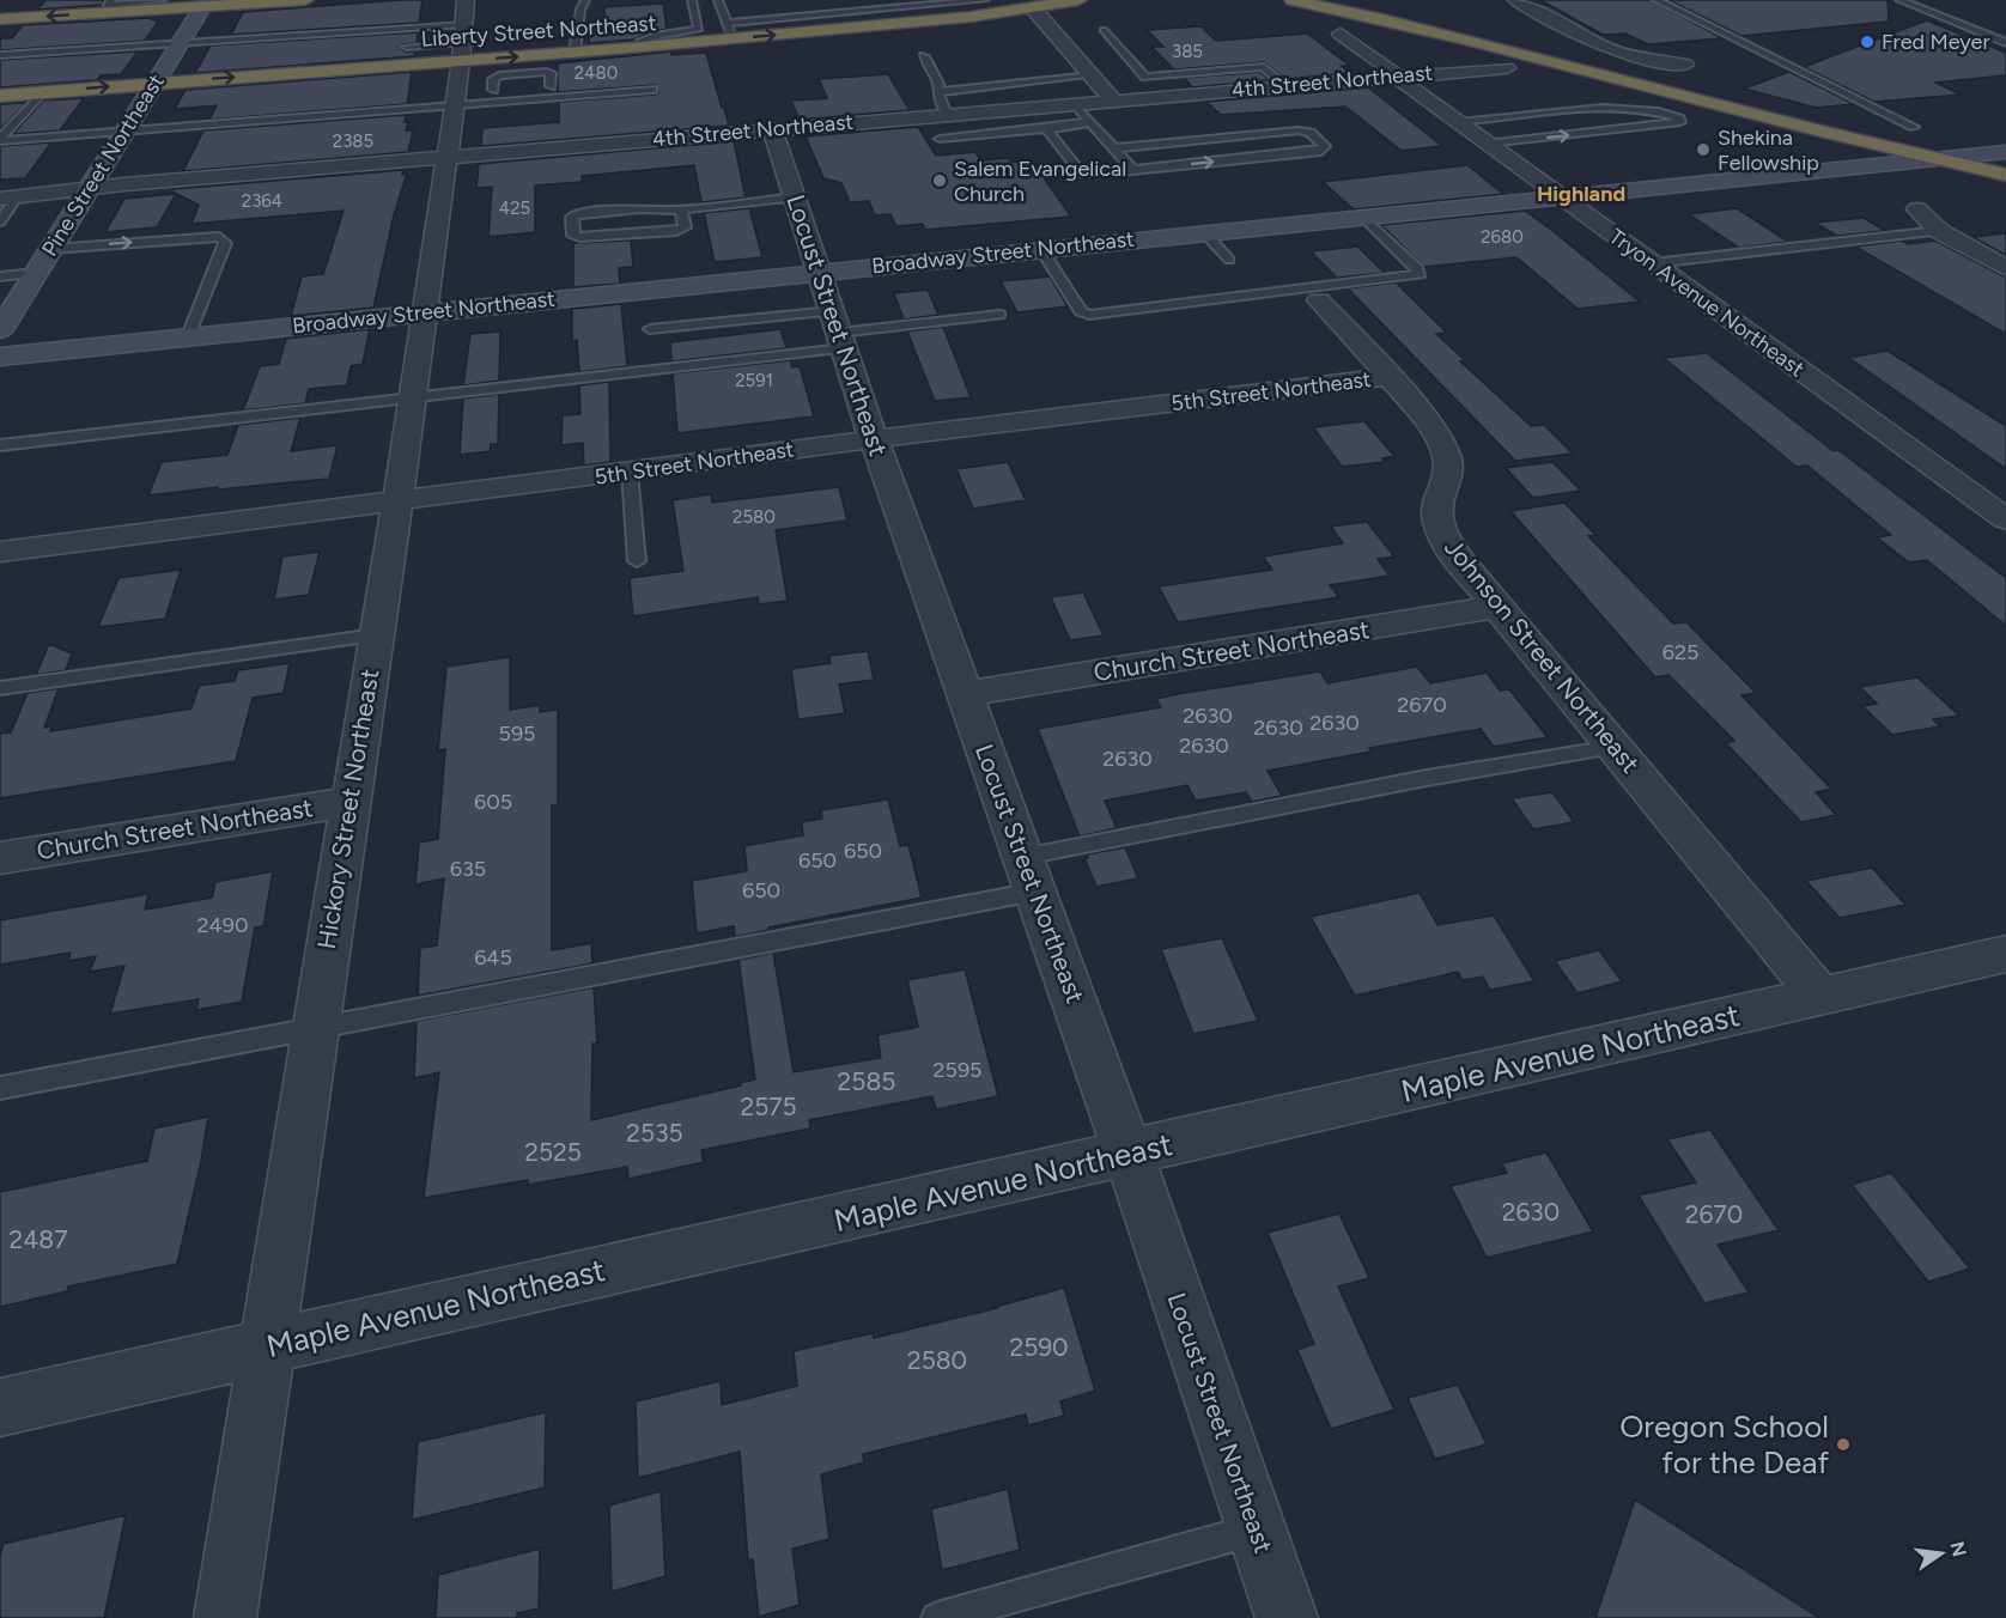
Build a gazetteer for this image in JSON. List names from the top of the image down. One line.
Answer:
{"streets":{"highway":["Liberty Street Northeast"],"main road":["Pine Street Northeast","Broadway Street Northeast"],"street":["4th Street Northeast","Tryon Avenue Northeast","Locust Street Northeast","5th Street Northeast","Church Street Northeast","Johnson Street Northeast","Hickory Street Northeast","Maple Avenue Northeast"]},"crossings":[["Liberty Street Northeast","Pine Street Northeast"],["Liberty Street Northeast","Hickory Street Northeast"],["4th Street Northeast","Pine Street Northeast"],["4th Street Northeast","Tryon Avenue Northeast"],["4th Street Northeast","Locust Street Northeast"],["4th Street Northeast","Hickory Street Northeast"],["Broadway Street Northeast","Tryon Avenue Northeast"],["Broadway Street Northeast","Locust Street Northeast"],["Broadway Street Northeast","Hickory Street Northeast"],["Locust Street Northeast","5th Street Northeast"],["Locust Street Northeast","Church Street Northeast"],["Locust Street Northeast","Maple Avenue Northeast"],["5th Street Northeast","Johnson Street Northeast"],["5th Street Northeast","Hickory Street Northeast"],["Church Street Northeast","Johnson Street Northeast"],["Church Street Northeast","Hickory Street Northeast"],["Johnson Street Northeast","Maple Avenue Northeast"],["Hickory Street Northeast","Maple Avenue Northeast"]],"districts":["Highland"],"places":["Fred Meyer","Shekina Fellowship","Salem Evangelical Church","Oregon School for the Deaf"],"house_numbers":["385","2480","2385","2364","425","2680","2591","2580","625","2670","2630","2630","2630","595","2630","2630","605","650","650","635","650","2490","645","2595","2585","2575","2535","2525","2630","2670","2487","2590","2580"],"north":"right"}
